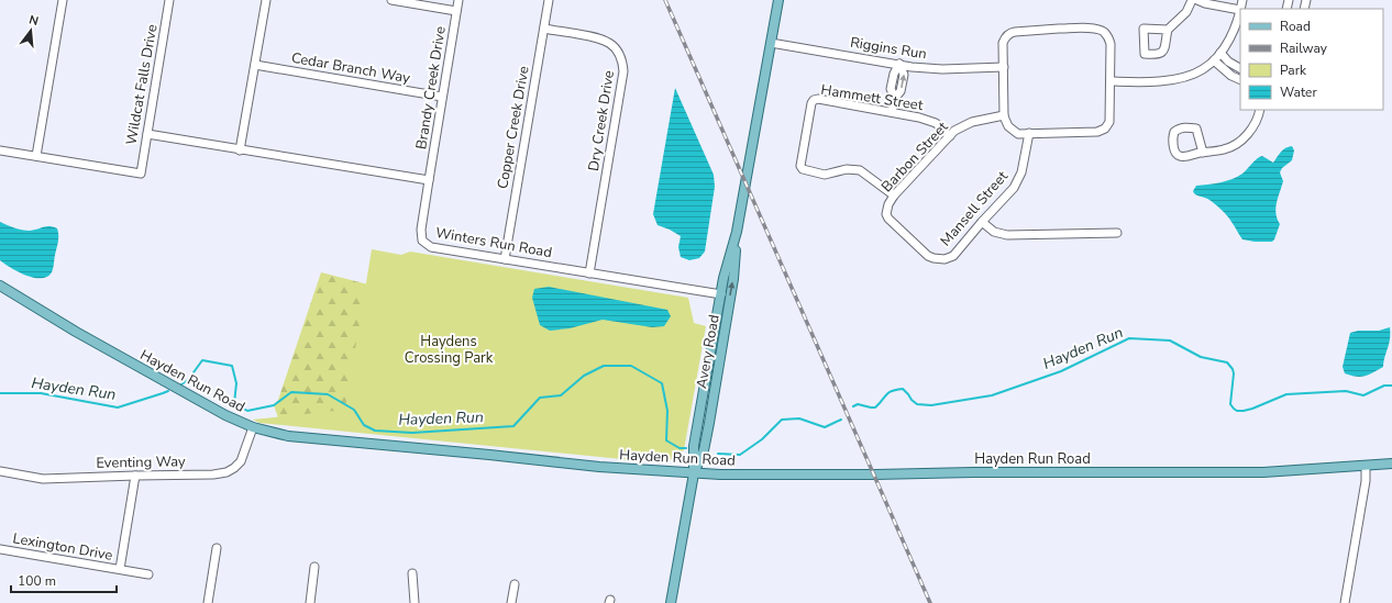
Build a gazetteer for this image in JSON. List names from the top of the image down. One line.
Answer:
{"streets":{"main road":["Avery Road","Hayden Run Road"],"street":["Riggins Run","Cedar Branch Way","Wildcat Falls Drive","Brandy Creek Drive","Hammett Street","Dry Creek Drive","Copper Creek Drive","Barbon Street","Mansell Street","Winters Run Road","Eventing Way","Lexington Drive"]},"crossings":[["Riggins Run","Barbon Street"],["Riggins Run","Mansell Street"],["Riggins Run","Avery Road"],["Cedar Branch Way","Brandy Creek Drive"],["Brandy Creek Drive","Winters Run Road"],["Hammett Street","Barbon Street"],["Dry Creek Drive","Copper Creek Drive"],["Dry Creek Drive","Winters Run Road"],["Copper Creek Drive","Winters Run Road"],["Barbon Street","Mansell Street"],["Winters Run Road","Avery Road"],["Avery Road","Hayden Run Road"],["Hayden Run Road","Eventing Way"]],"water":["Hayden Run"],"parks":["Haydens Crossing Park"],"legend":["Road","Railway","Park","Water"],"scale_bar":"100 m","north":"top"}
